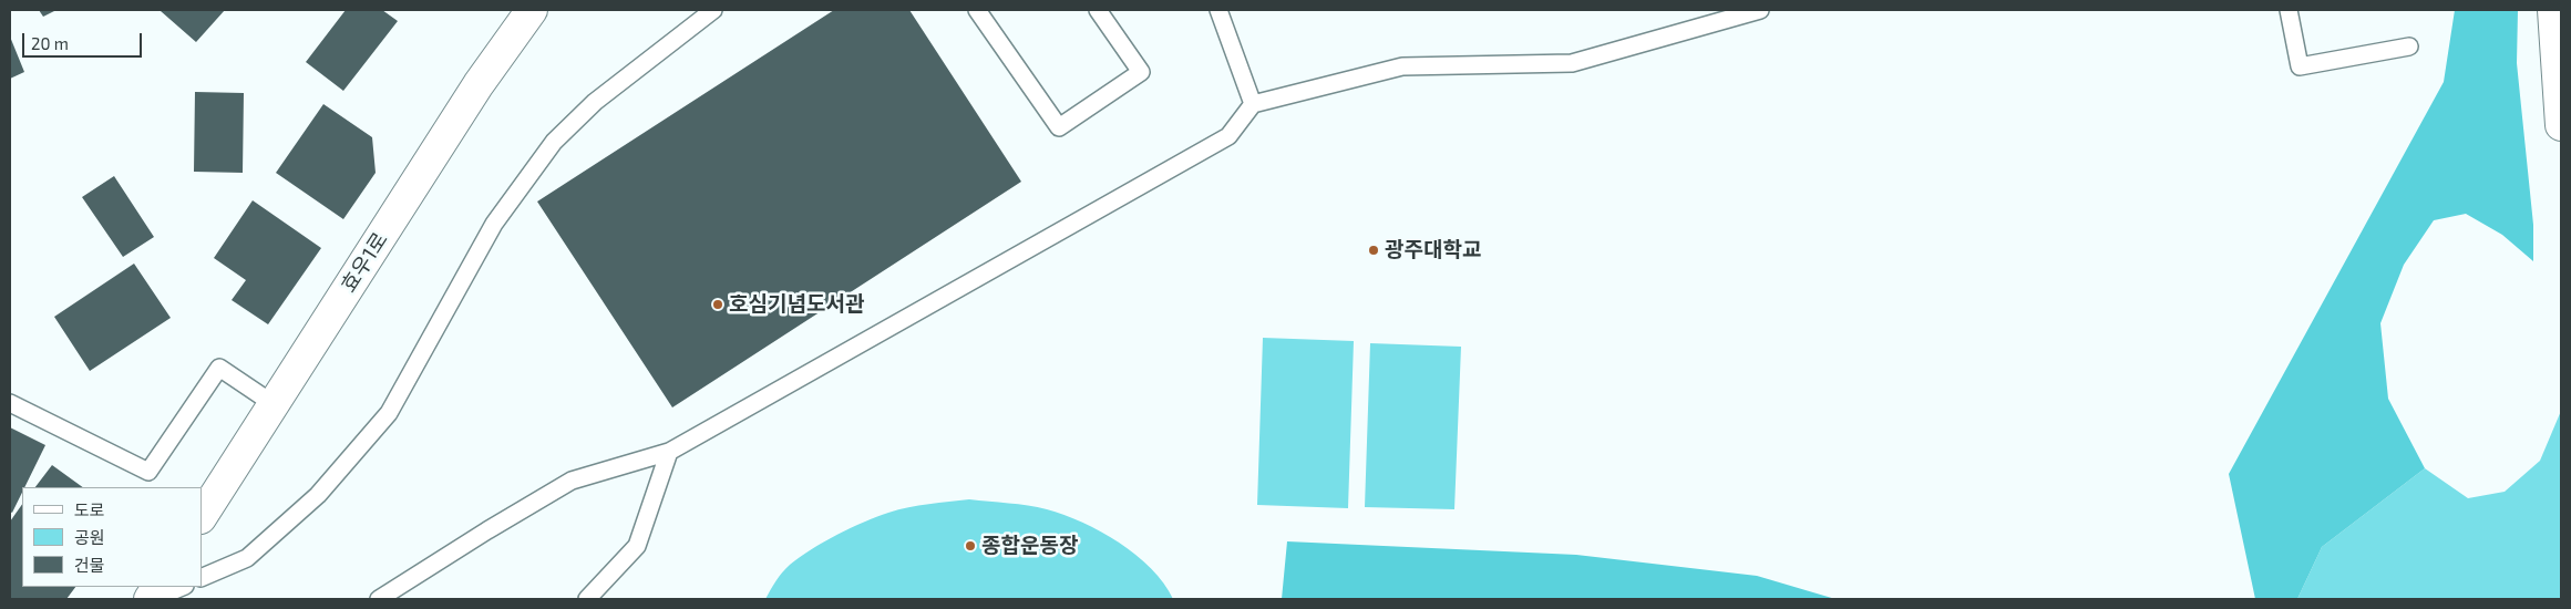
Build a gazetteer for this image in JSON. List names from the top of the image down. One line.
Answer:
{"streets":{"street":["효우1로"]},"places":["광주대학교","호심기념도서관","종합운동장"],"legend":["도로","공원","건물"],"scale_bar":"20 m"}
